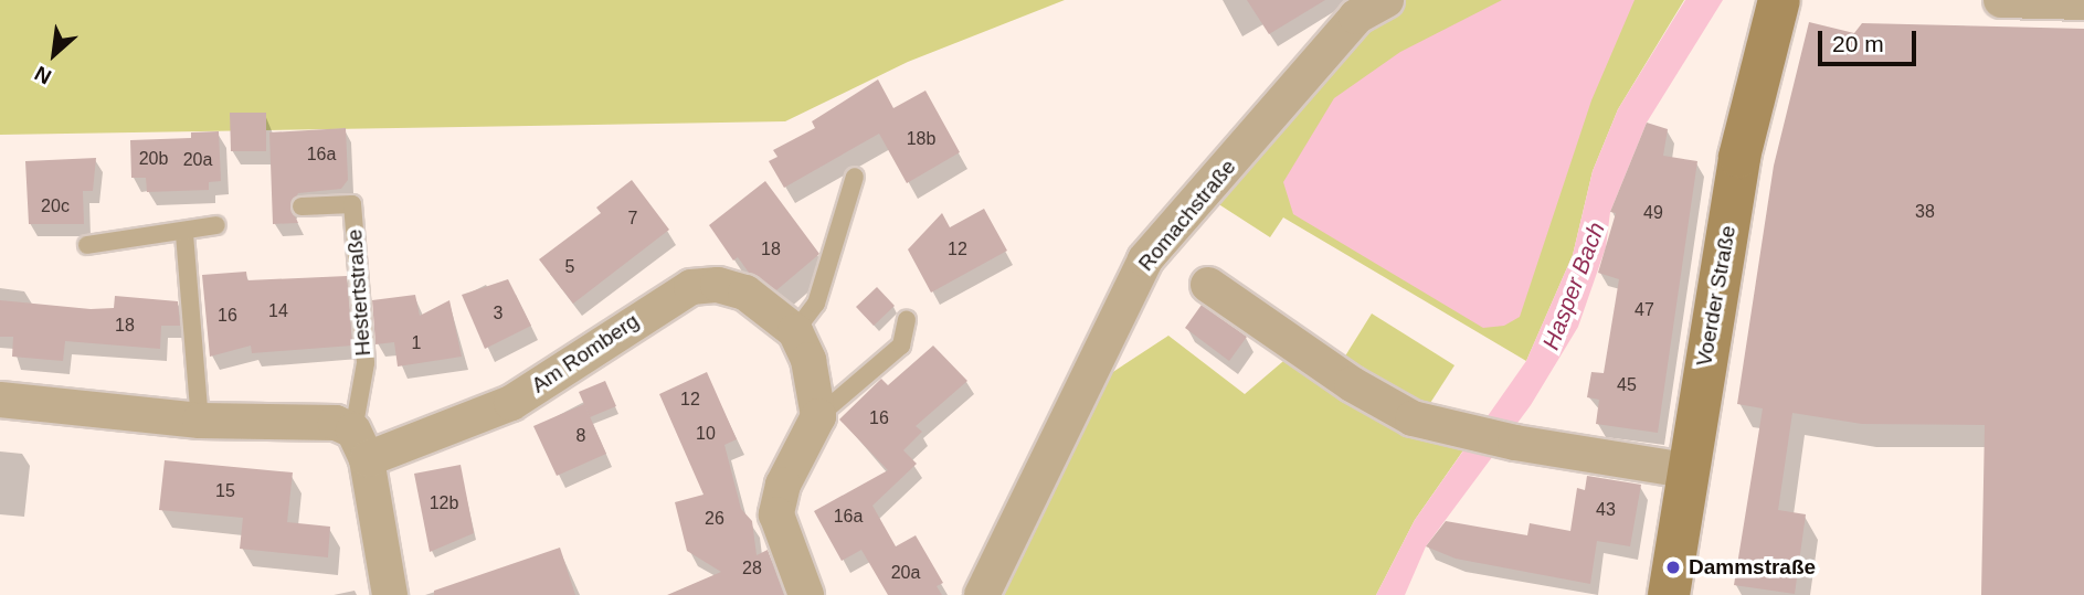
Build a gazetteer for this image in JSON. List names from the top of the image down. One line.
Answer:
{"streets":{"main road":["Voerder Straße"],"street":["Romachstraße","Hestertstraße","Am Romberg"]},"crossings":[["Hestertstraße","Am Romberg"]],"water":["Hasper Bach"],"places":["Dammstraße"],"house_numbers":["18b","16a","20b","20a","20c","38","49","7","18","12","5","47","14","3","16","18","1","45","12","16","10","8","15","12b","43","16a","26","28","20a"],"scale_bar":"20 m","north":"bottom left"}
